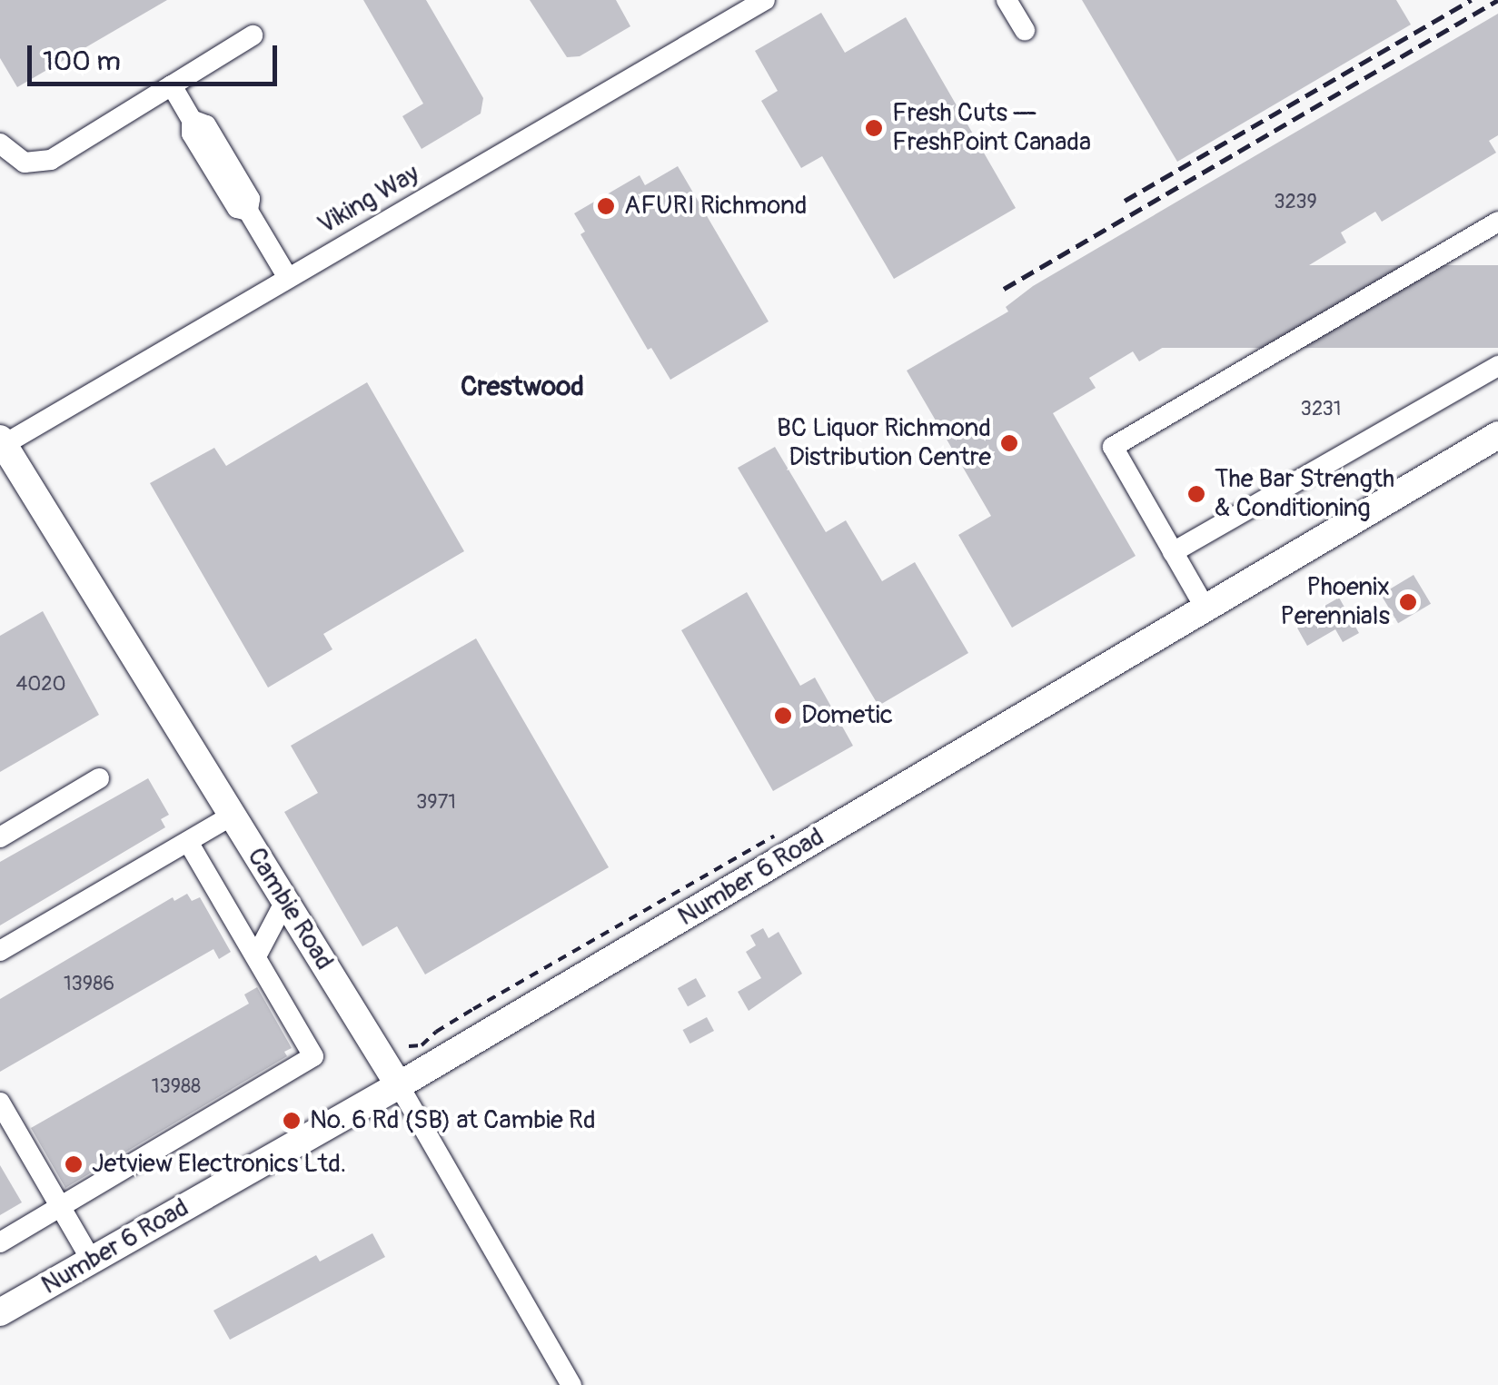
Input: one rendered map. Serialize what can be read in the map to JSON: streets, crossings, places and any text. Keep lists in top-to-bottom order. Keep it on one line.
{"streets":{"main road":["Number 6 Road","Cambie Road"],"street":["Viking Way"]},"crossings":[["Viking Way","Cambie Road"],["Number 6 Road","Cambie Road"]],"districts":["Crestwood"],"places":["Fresh Cuts — FreshPoint Canada","AFURI Richmond","BC Liquor Richmond Distribution Centre","The Bar Strength & Conditioning","Phoenix Perennials","Dometic","No. 6 Rd (SB) at Cambie Rd","Jetview Electronics Ltd."],"house_numbers":["3239","3231","4020","3971","13986","13988"],"scale_bar":"100 m"}
